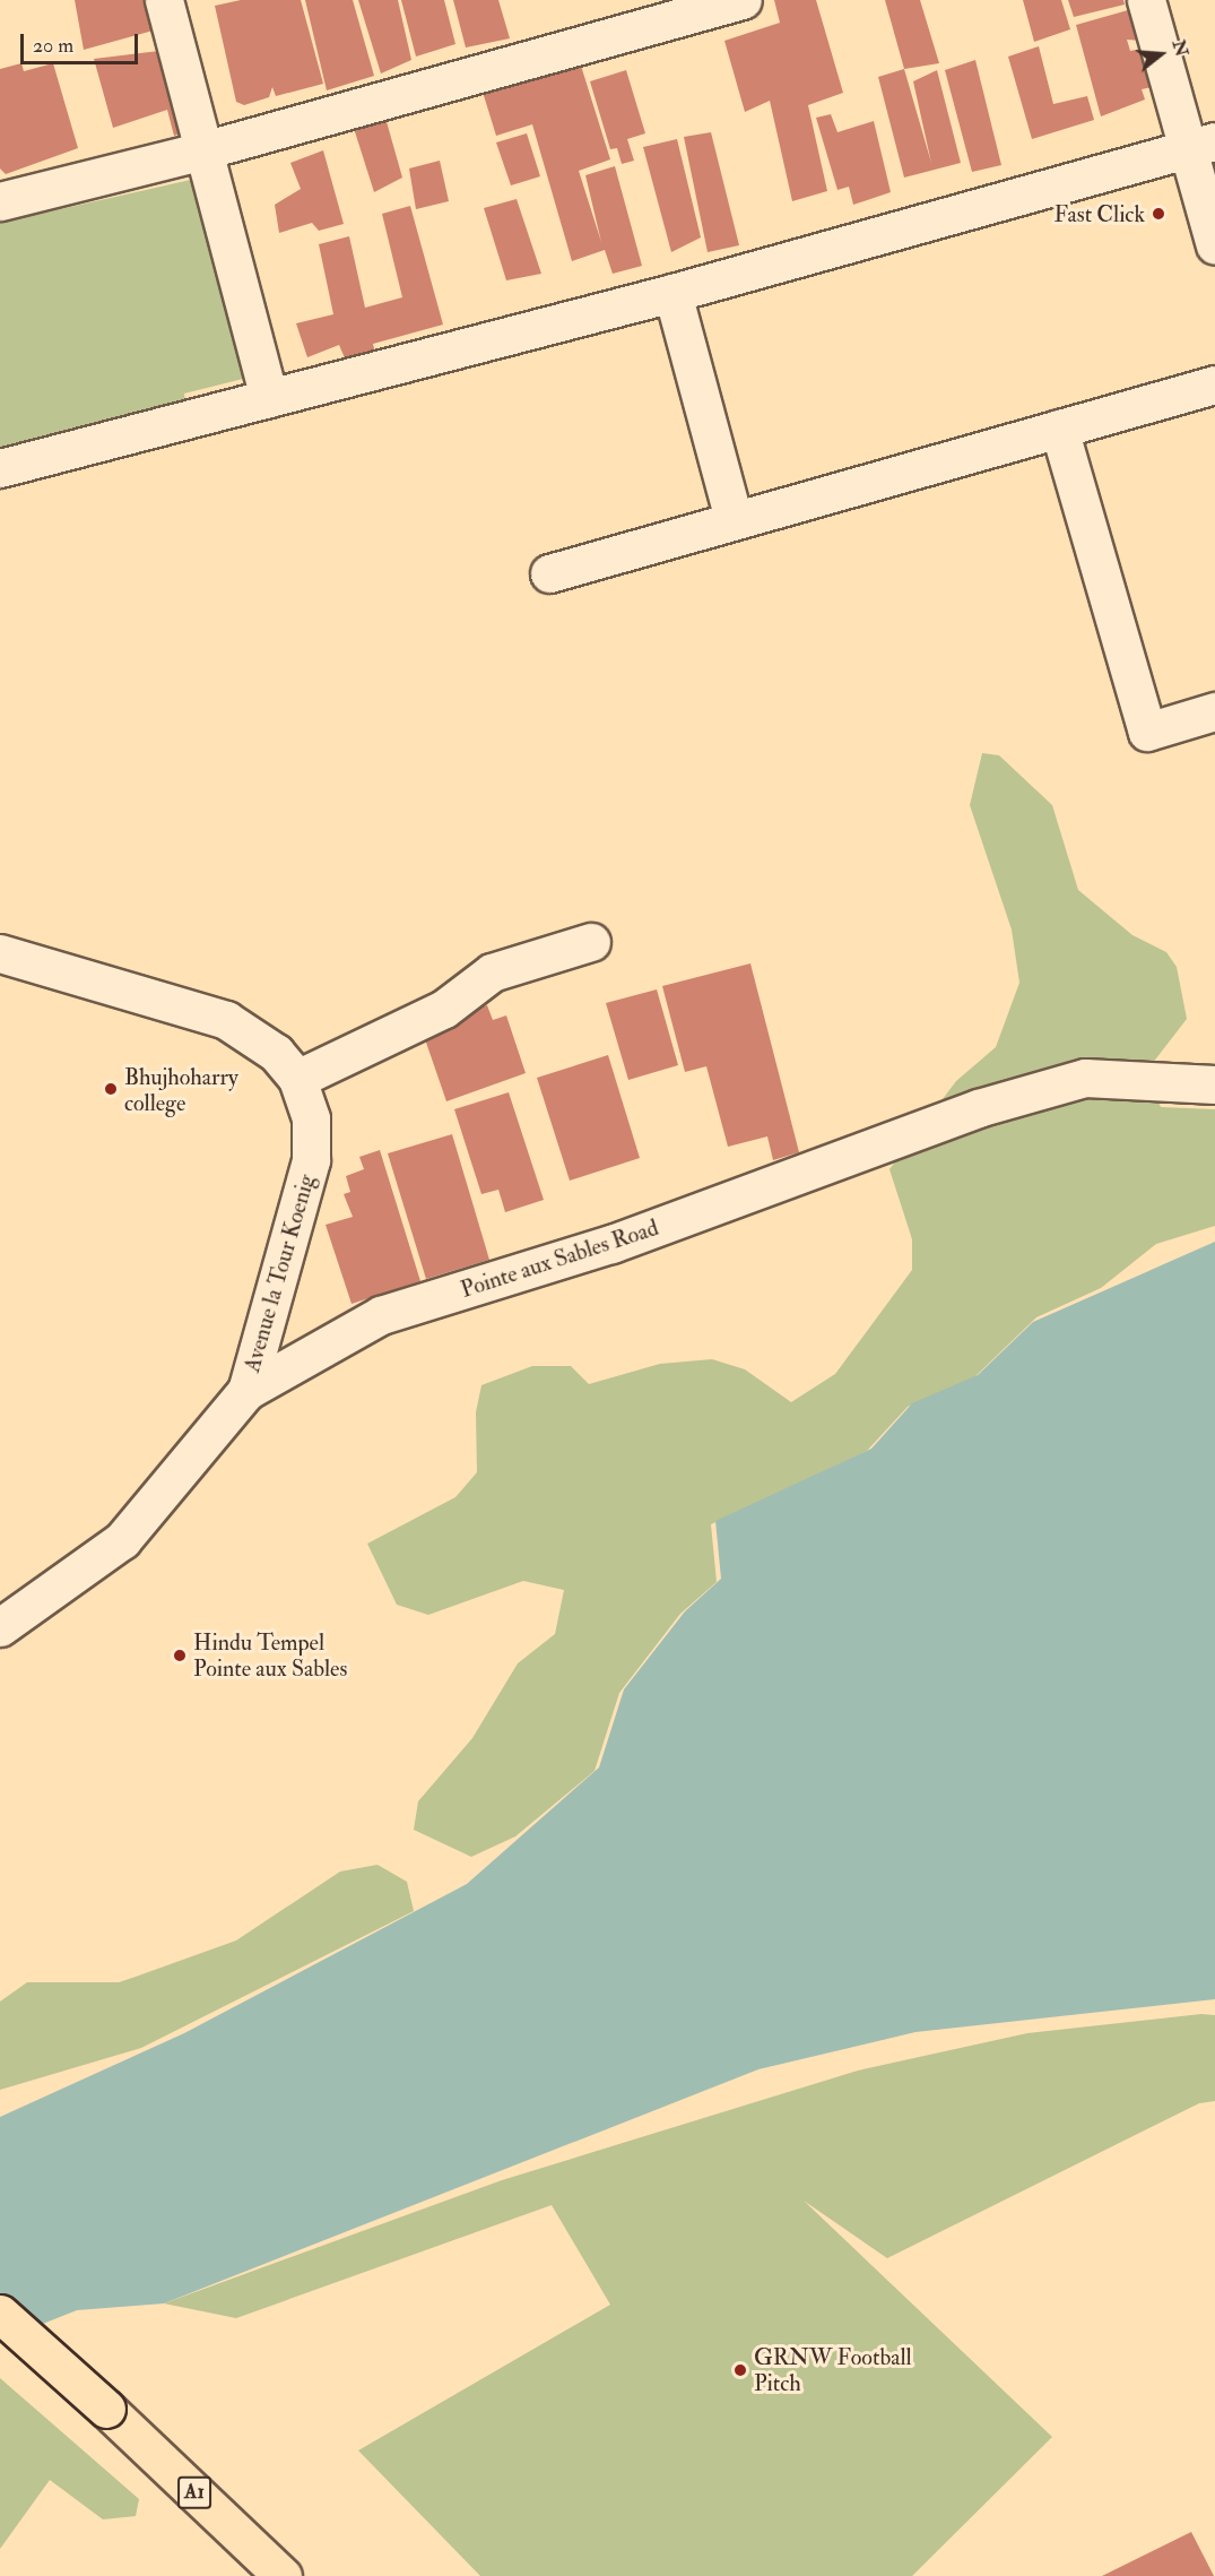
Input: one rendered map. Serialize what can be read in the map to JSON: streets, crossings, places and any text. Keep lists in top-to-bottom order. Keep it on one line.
{"streets":{"main road":["A1"],"street":["Pointe aux Sables Road","Avenue la Tour Koenig"]},"crossings":[["Pointe aux Sables Road","Avenue la Tour Koenig"]],"places":["Fast Click","Bhujhoharry college","Hindu Tempel Pointe aux Sables","GRNW Football Pitch"],"scale_bar":"20 m","north":"right"}
